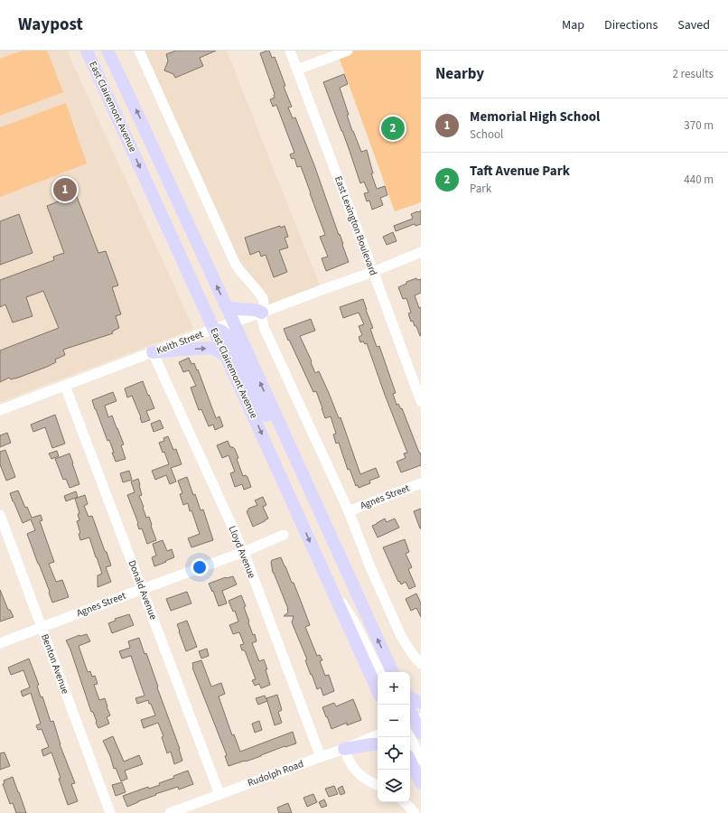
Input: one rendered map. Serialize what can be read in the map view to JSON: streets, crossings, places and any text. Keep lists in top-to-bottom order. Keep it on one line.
{"streets":{"main road":["East Clairemont Avenue"],"street":["East Lexington Boulevard","Keith Street","Agnes Street","Lloyd Avenue","Donald Avenue","Benton Avenue","Rudolph Road"]},"crossings":[["East Clairemont Avenue","Keith Street"],["East Lexington Boulevard","Keith Street"],["Keith Street","Lloyd Avenue"],["Keith Street","Donald Avenue"],["Agnes Street","Lloyd Avenue"],["Agnes Street","Donald Avenue"],["Agnes Street","Benton Avenue"],["Lloyd Avenue","Rudolph Road"],["Donald Avenue","Rudolph Road"]],"page":{"header":"Waypost","nav":["Map","Directions","Saved"],"heading":["Nearby","2 results"],"list":[{"mark":"1","name":"Memorial High School","note":"School","value":"370 m"},{"mark":"2","name":"Taft Avenue Park","note":"Park","value":"440 m"}],"pins":["2","1"],"map_buttons":["+","−"]}}
